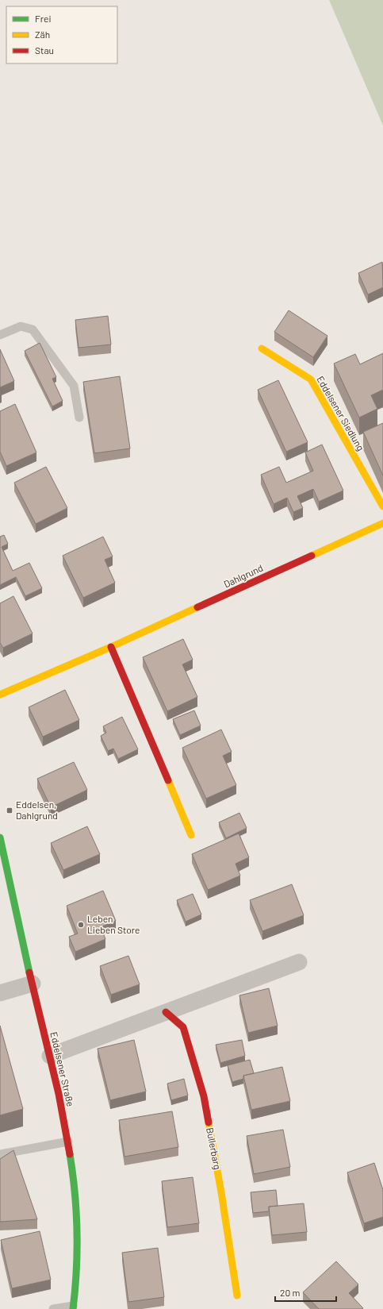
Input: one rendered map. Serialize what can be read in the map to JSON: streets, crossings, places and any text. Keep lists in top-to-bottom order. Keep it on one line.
{"streets":{"street":["Eddelsener Siedlung","Dahlgrund","Eddelsener Straße","Bullerbarg"]},"places":{"transit":["Eddelsen, Dahlgrund"],"other":["Leben Lieben Store"]},"legend":["Frei","Zäh","Stau"],"scale_bar":"20 m"}
